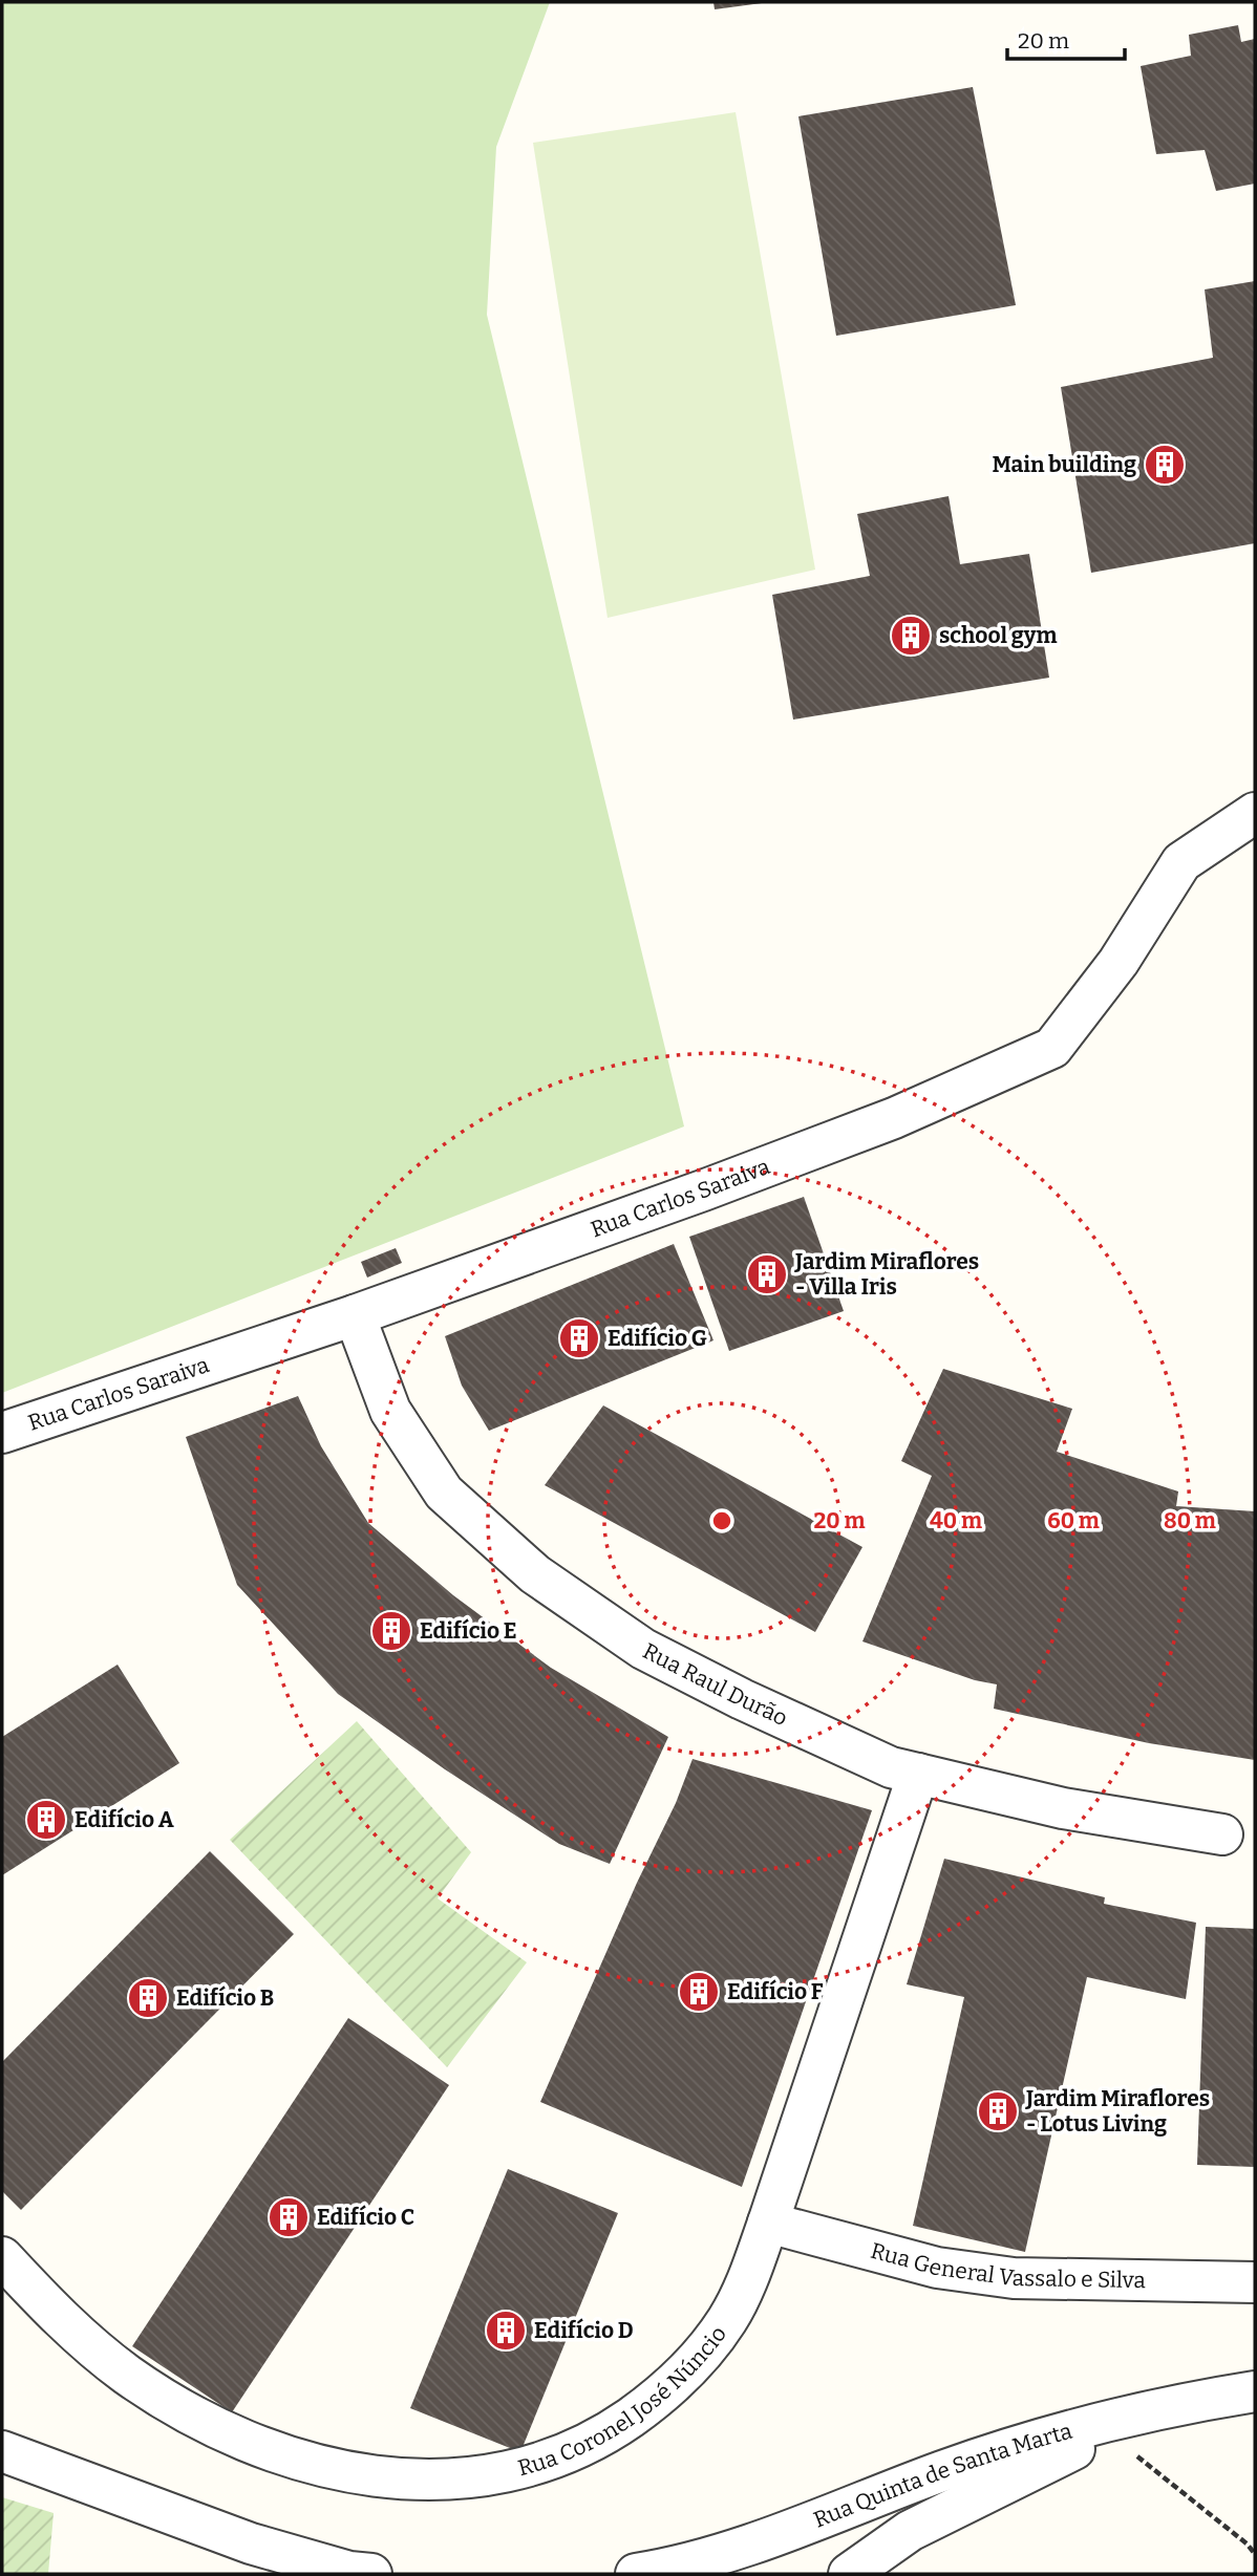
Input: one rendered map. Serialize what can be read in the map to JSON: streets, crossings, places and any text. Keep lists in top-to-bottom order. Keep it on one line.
{"streets":{"street":["Rua Carlos Saraiva","Rua Raul Durão","Rua General Vassalo e Silva","Rua Coronel José Núncio","Rua Quinta de Santa Marta"]},"crossings":[["Rua Carlos Saraiva","Rua Raul Durão"],["Rua Raul Durão","Rua Coronel José Núncio"],["Rua General Vassalo e Silva","Rua Coronel José Núncio"]],"places":{"building":["Main building","school gym","Jardim Miraflores - Villa Iris","Edifício G","Edifício E","Edifício A","Edifício F","Edifício B","Jardim Miraflores - Lotus Living","Edifício C","Edifício D"]},"scale_bar":"20 m","rings":["20 m","40 m","60 m","80 m"]}
